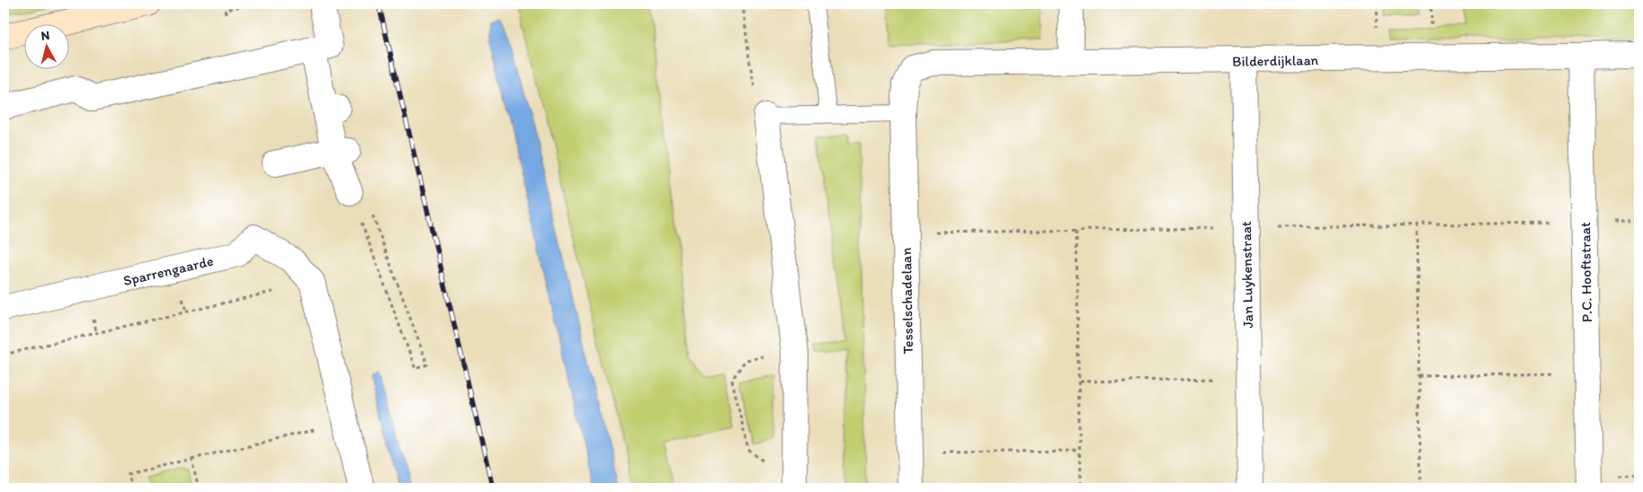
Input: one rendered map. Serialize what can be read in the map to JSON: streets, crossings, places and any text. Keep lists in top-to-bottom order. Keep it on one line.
{"streets":{"street":["Bilderdijklaan","Sparrengaarde","P.C. Hooftstraat","Jan Luykenstraat","Tesselschadelaan"]},"crossings":[["Bilderdijklaan","P.C. Hooftstraat"],["Bilderdijklaan","Jan Luykenstraat"],["Bilderdijklaan","Tesselschadelaan"]],"north":"top"}
